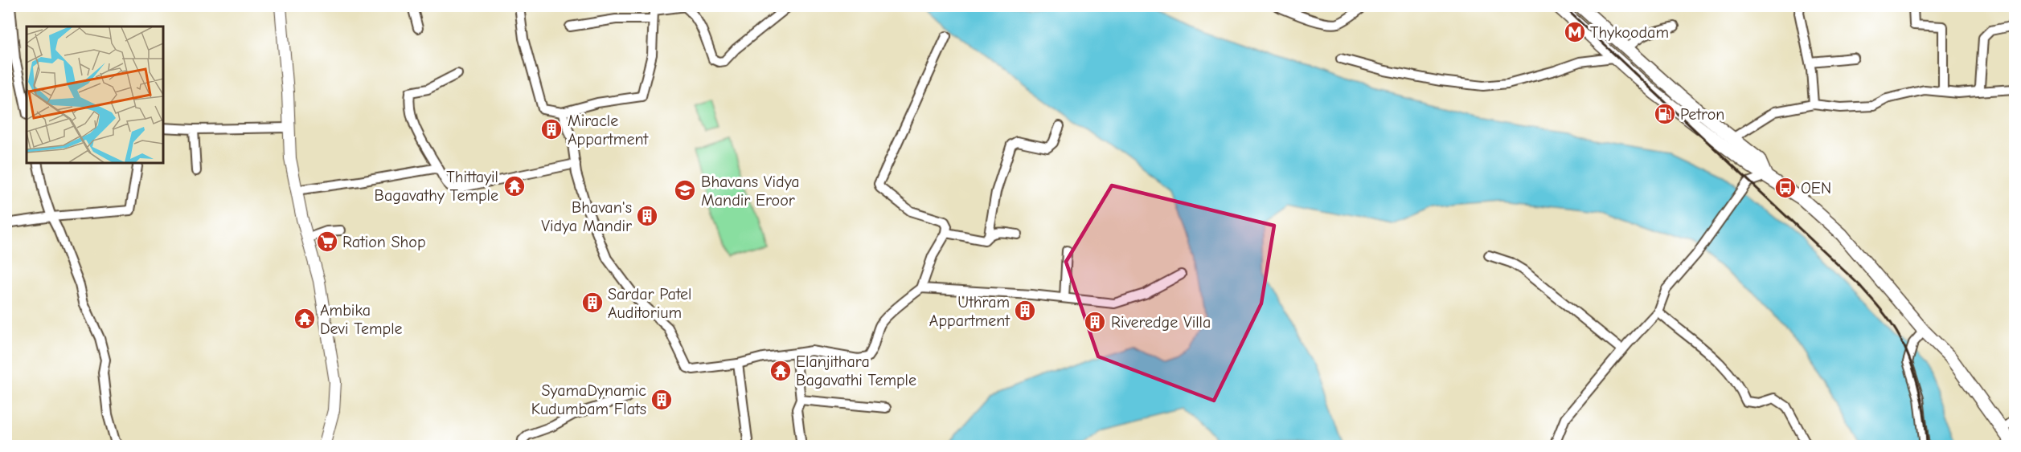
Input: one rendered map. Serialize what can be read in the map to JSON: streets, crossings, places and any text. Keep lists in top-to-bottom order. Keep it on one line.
{"places":{"metro station":["Thykoodam"],"fuel station":["Petron"],"building":["Miracle Appartment","Bhavan's Vidya Mandir","Sardar Patel Auditorium","Uthram Appartment","Riveredge Villa","SyamaDynamic Kudumbam Flats"],"temple":["Thittayil Bagavathy Temple","Ambika Devi Temple","Elanjithara Bagavathi Temple"],"bus stop":["OEN"],"school or university":["Bhavans Vidya Mandir Eroor"],"supermarket":["Ration Shop"]}}
